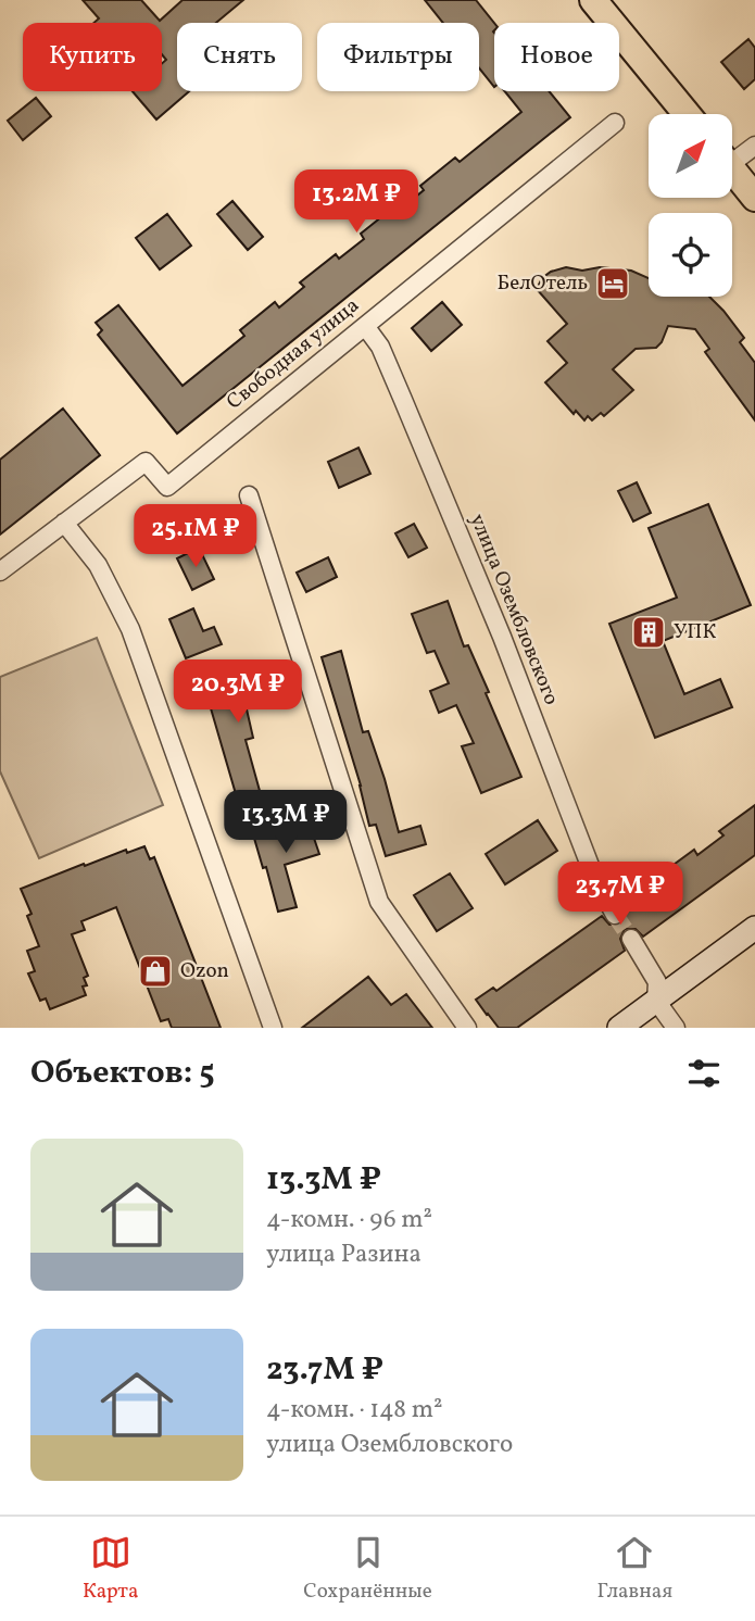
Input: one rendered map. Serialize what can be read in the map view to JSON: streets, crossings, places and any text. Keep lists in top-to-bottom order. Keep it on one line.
{"streets":{"street":["Свободная улица","улица Озембловского"]},"crossings":[["Свободная улица","улица Озембловского"]],"places":{"hotel":["БелОтель"],"building":["УПК"],"shop":["Ozon"]},"north":"top right","page":{"chip":["Купить","Снять","Фильтры","Новое"],"price":["13.2M ₽","25.1M ₽","20.3M ₽","13.3M ₽","23.7M ₽"],"heading":"Объектов: 5","list":[{"name":"13.3M ₽","note":"4-комн. · 96 m² · улица Разина"},{"name":"23.7M ₽","note":"4-комн. · 148 m² · улица Озембловского"}],"tabs":["Карта","Сохранённые","Главная"]}}
